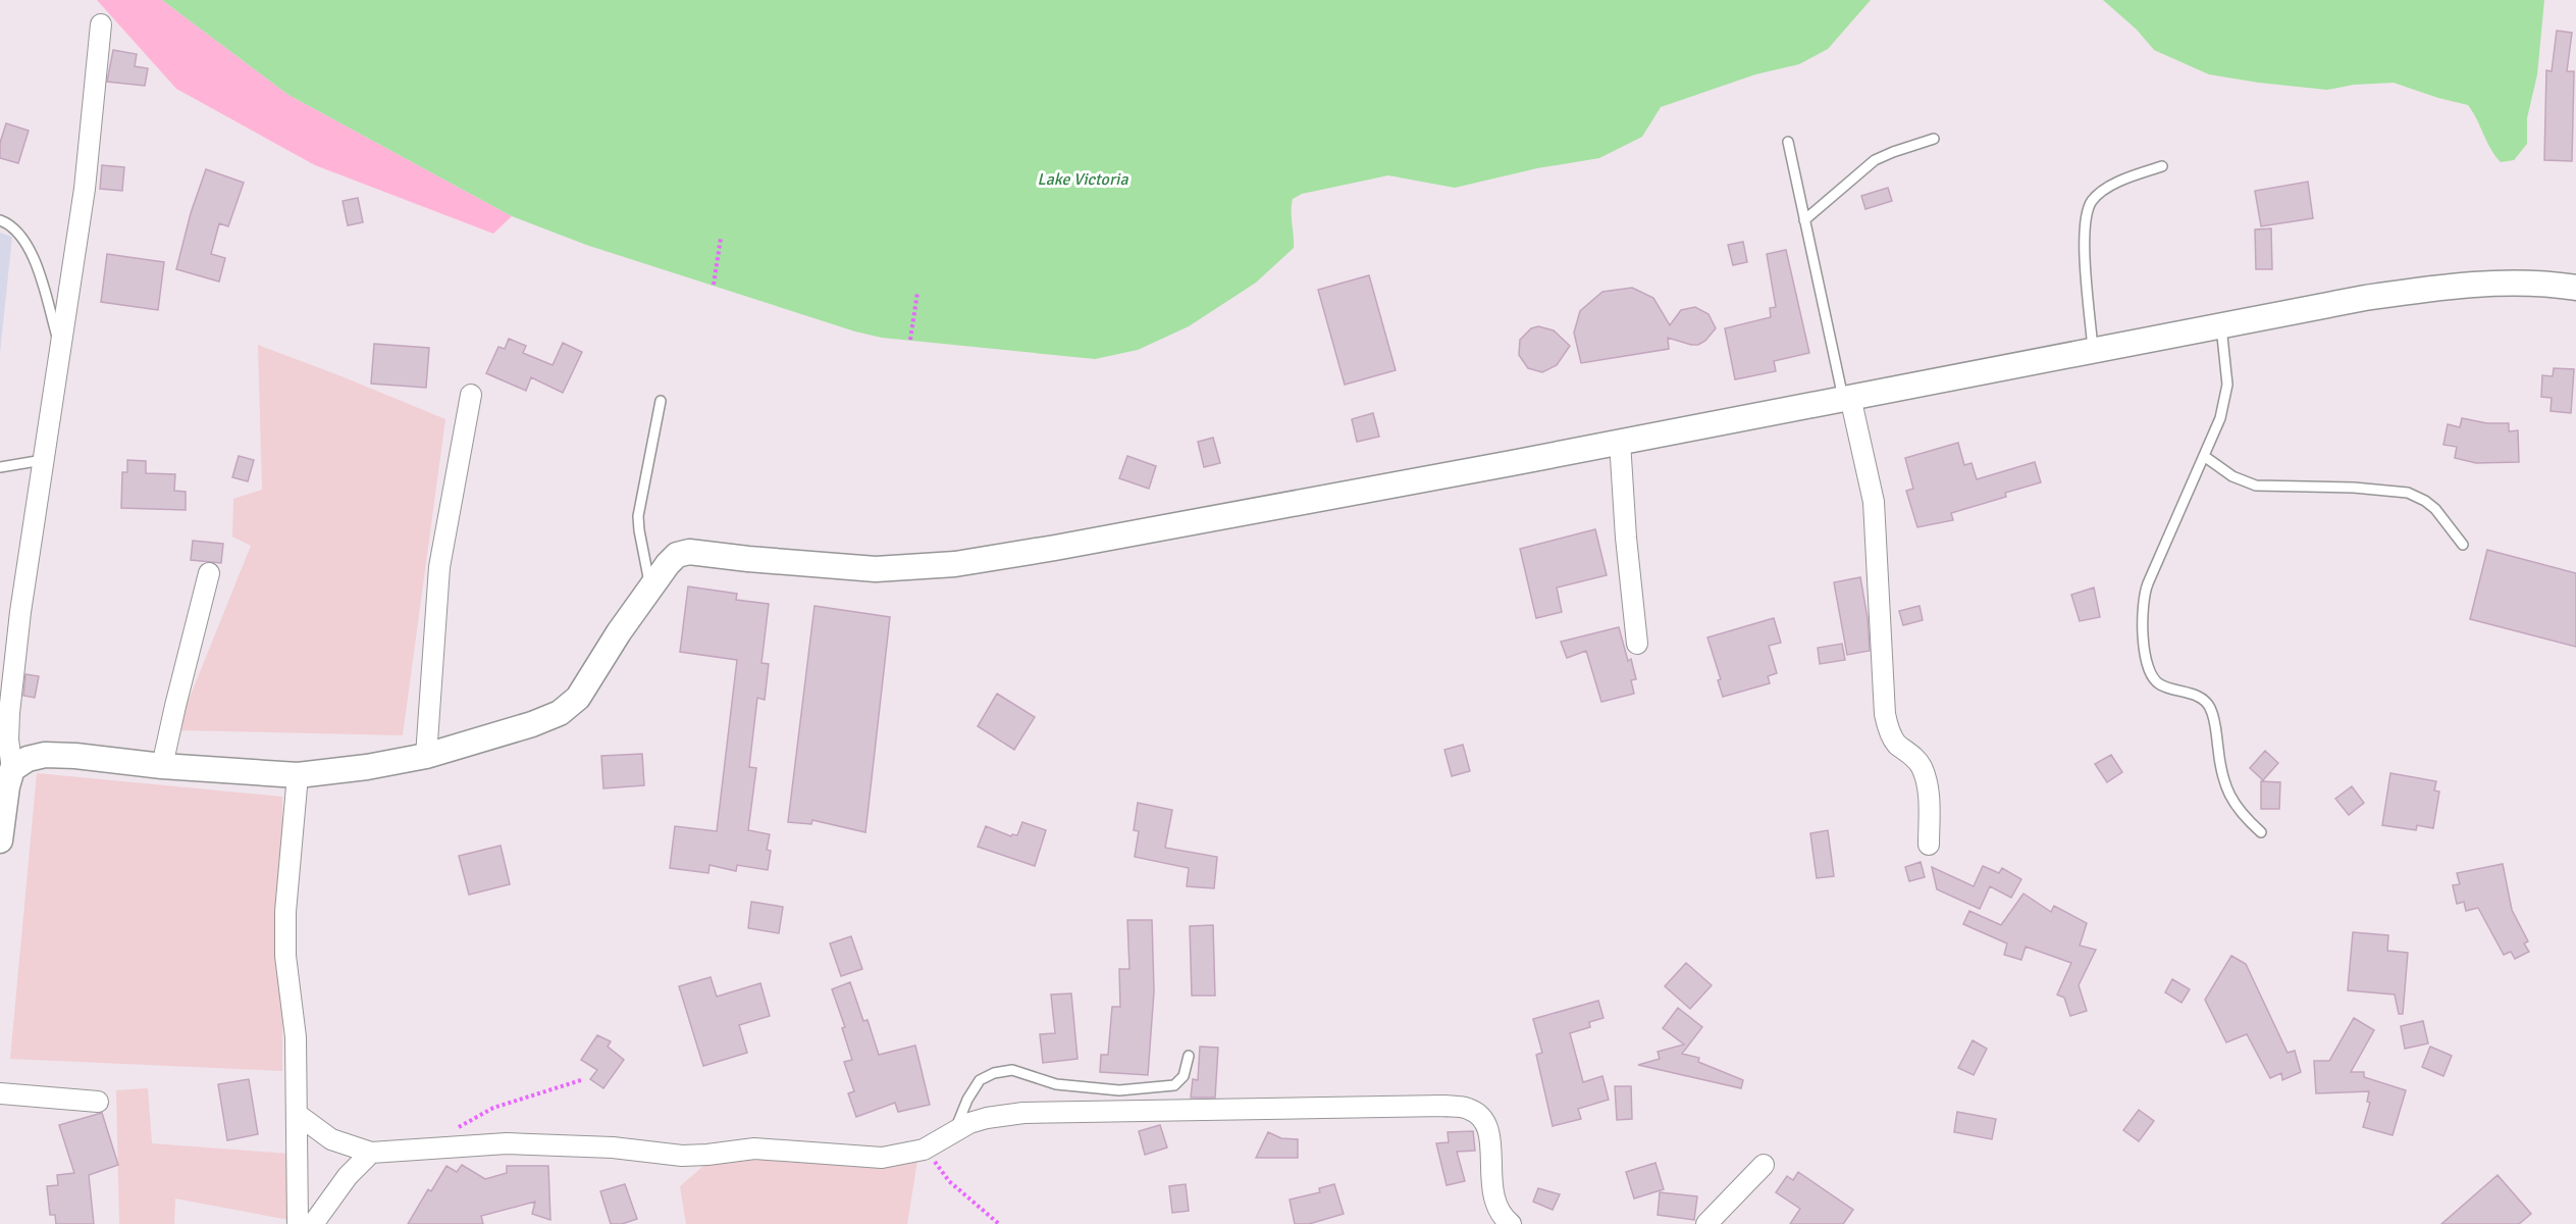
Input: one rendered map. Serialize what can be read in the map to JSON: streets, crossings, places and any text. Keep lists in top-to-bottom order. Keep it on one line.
{"water":["Lake Victoria"]}
